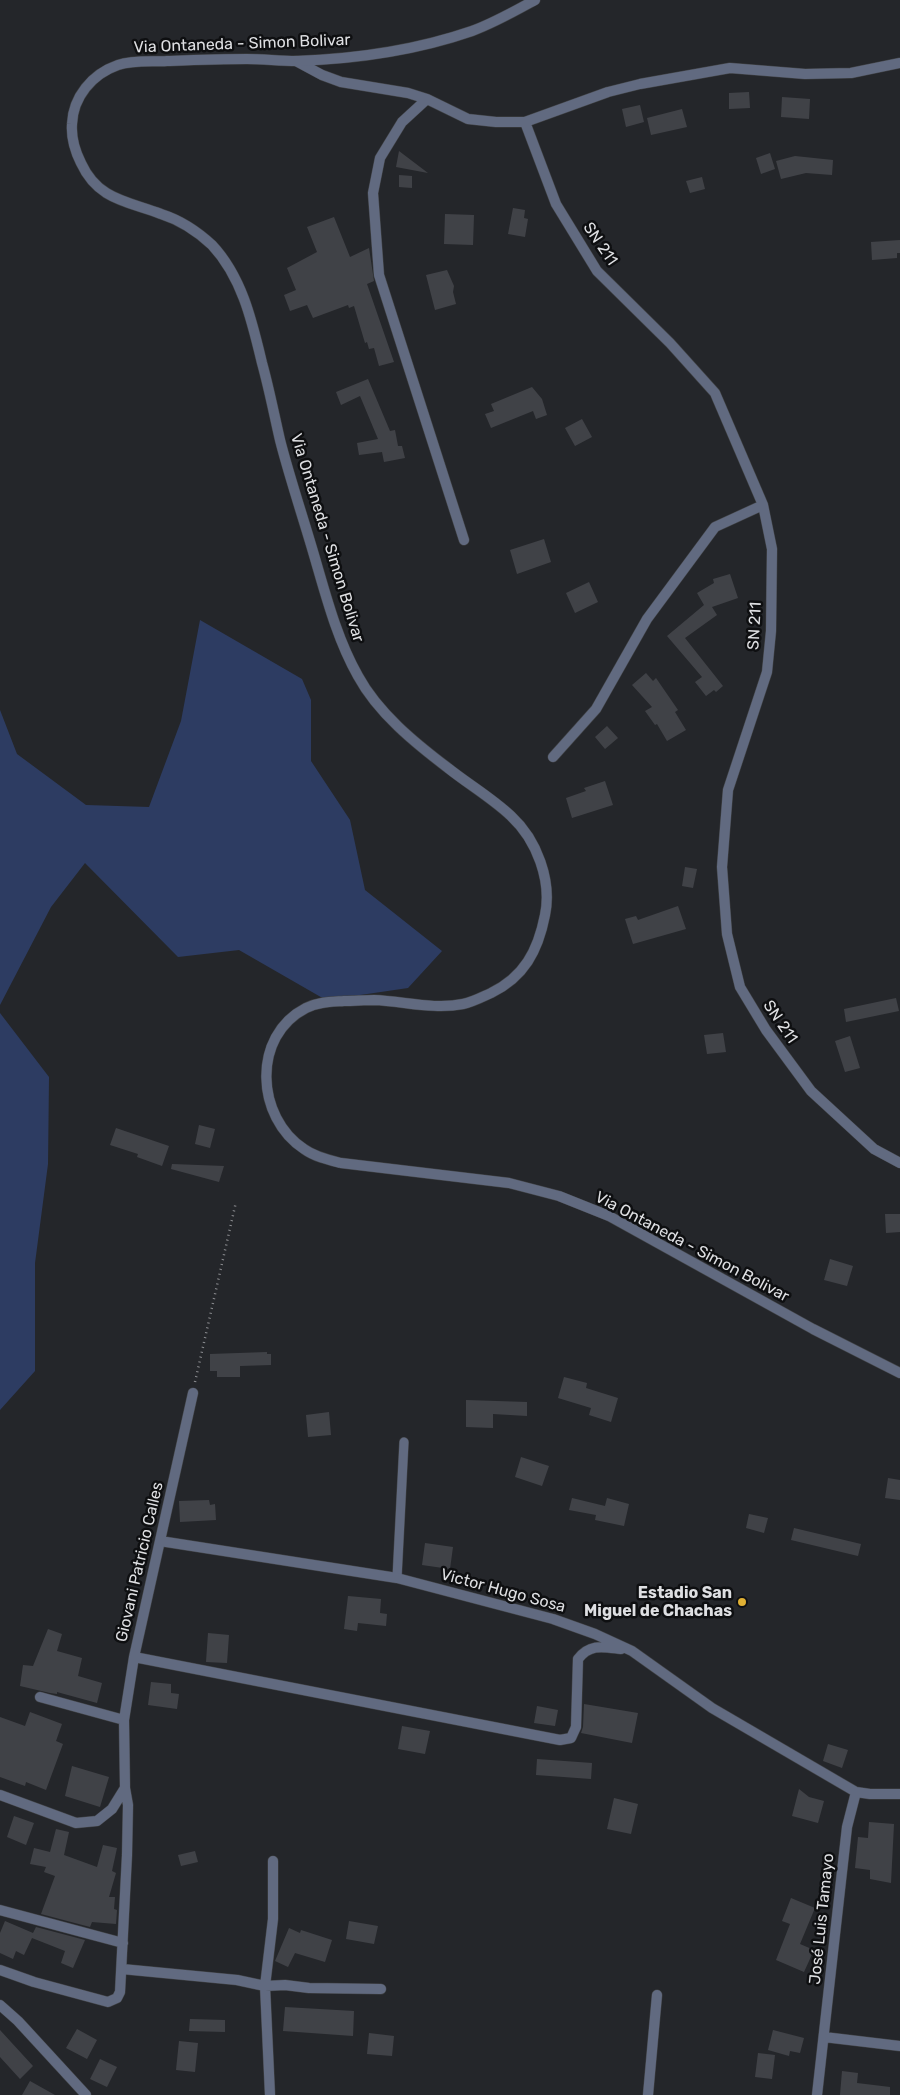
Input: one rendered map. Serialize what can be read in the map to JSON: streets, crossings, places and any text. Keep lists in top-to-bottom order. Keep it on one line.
{"streets":{"street":["Via Ontaneda - Simon Bolivar","SN 211","Giovani Patricio Calles","Victor Hugo Sosa","José Luis Tamayo"]},"crossings":[["Giovani Patricio Calles","Victor Hugo Sosa"],["Victor Hugo Sosa","José Luis Tamayo"]],"places":["Estadio San Miguel de Chachas"]}
